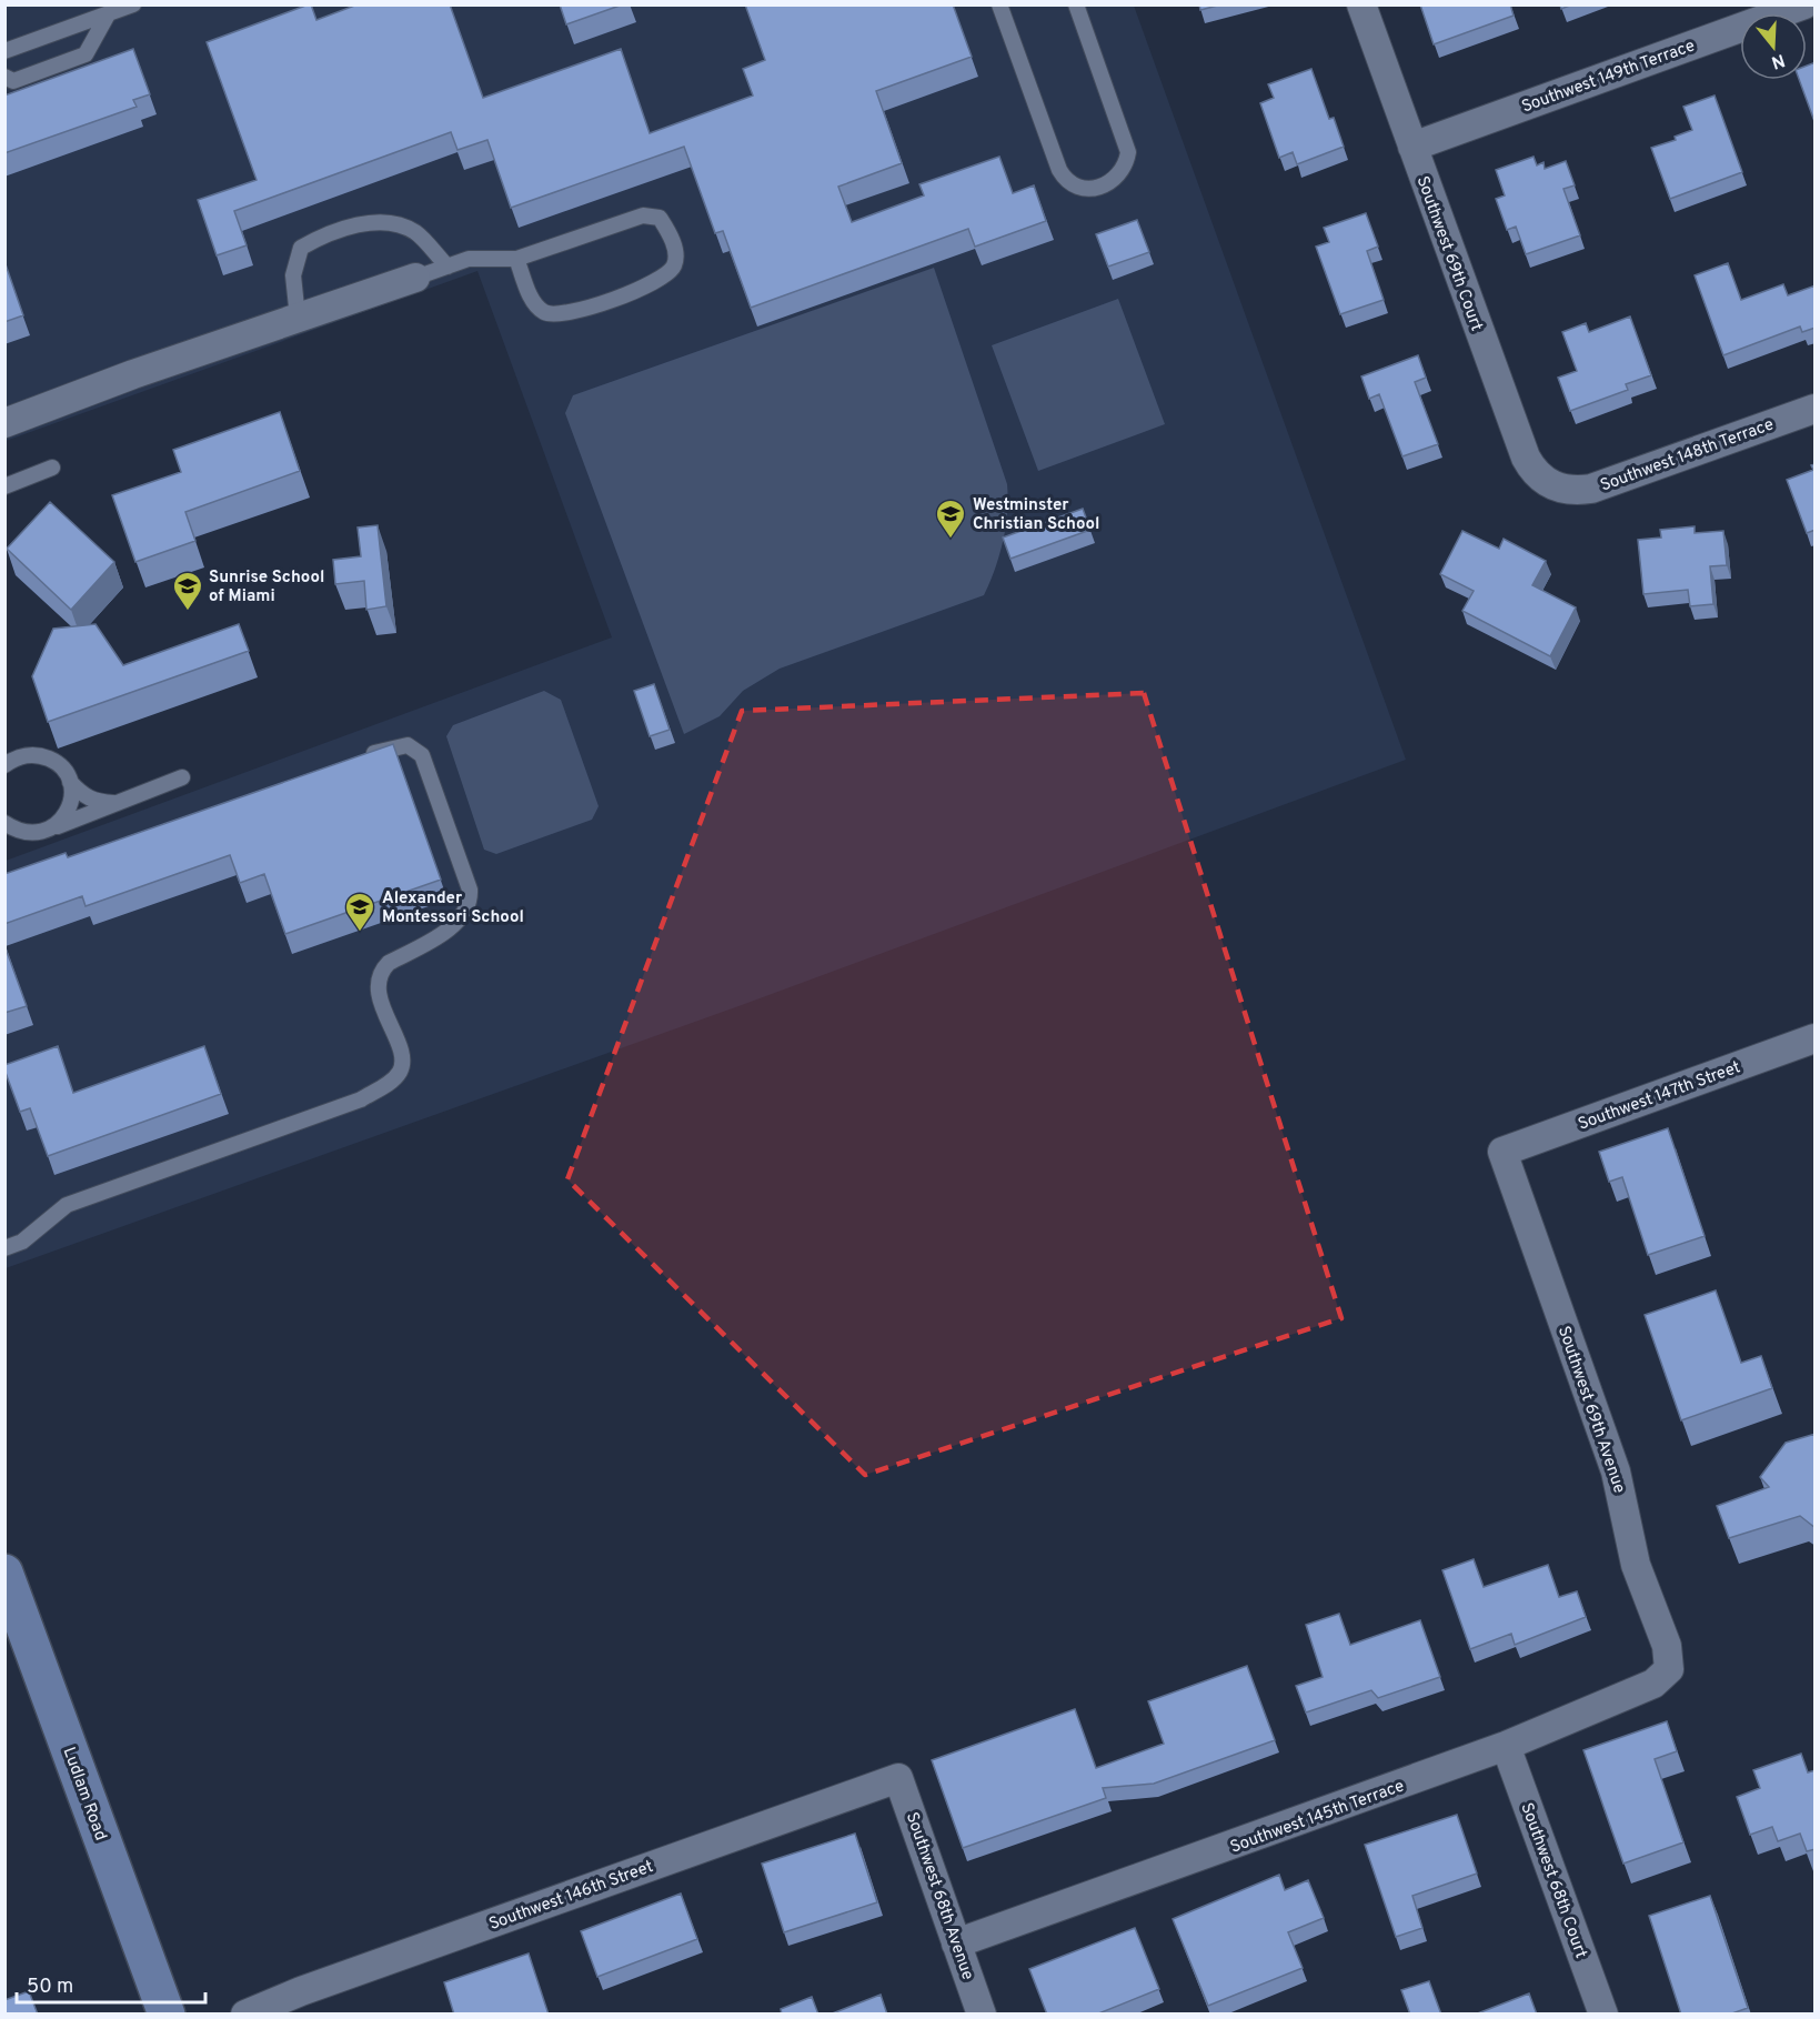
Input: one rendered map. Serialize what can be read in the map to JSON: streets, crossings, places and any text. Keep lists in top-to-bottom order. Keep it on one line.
{"streets":{"street":["Southwest 149th Terrace","Southwest 69th Court","Southwest 148th Terrace","Southwest 147th Street","Southwest 69th Avenue","Ludlam Road","Southwest 145th Terrace","Southwest 68th Court","Southwest 146th Street","Southwest 68th Avenue"]},"crossings":[["Southwest 149th Terrace","Southwest 69th Court"],["Southwest 69th Court","Southwest 148th Terrace"],["Southwest 147th Street","Southwest 69th Avenue"],["Southwest 69th Avenue","Southwest 145th Terrace"],["Southwest 145th Terrace","Southwest 68th Court"],["Southwest 145th Terrace","Southwest 68th Avenue"],["Southwest 146th Street","Southwest 68th Avenue"]],"places":{"school or university":["Westminster Christian School","Sunrise School of Miami","Alexander Montessori School"]},"scale_bar":"50 m","north":"bottom"}
